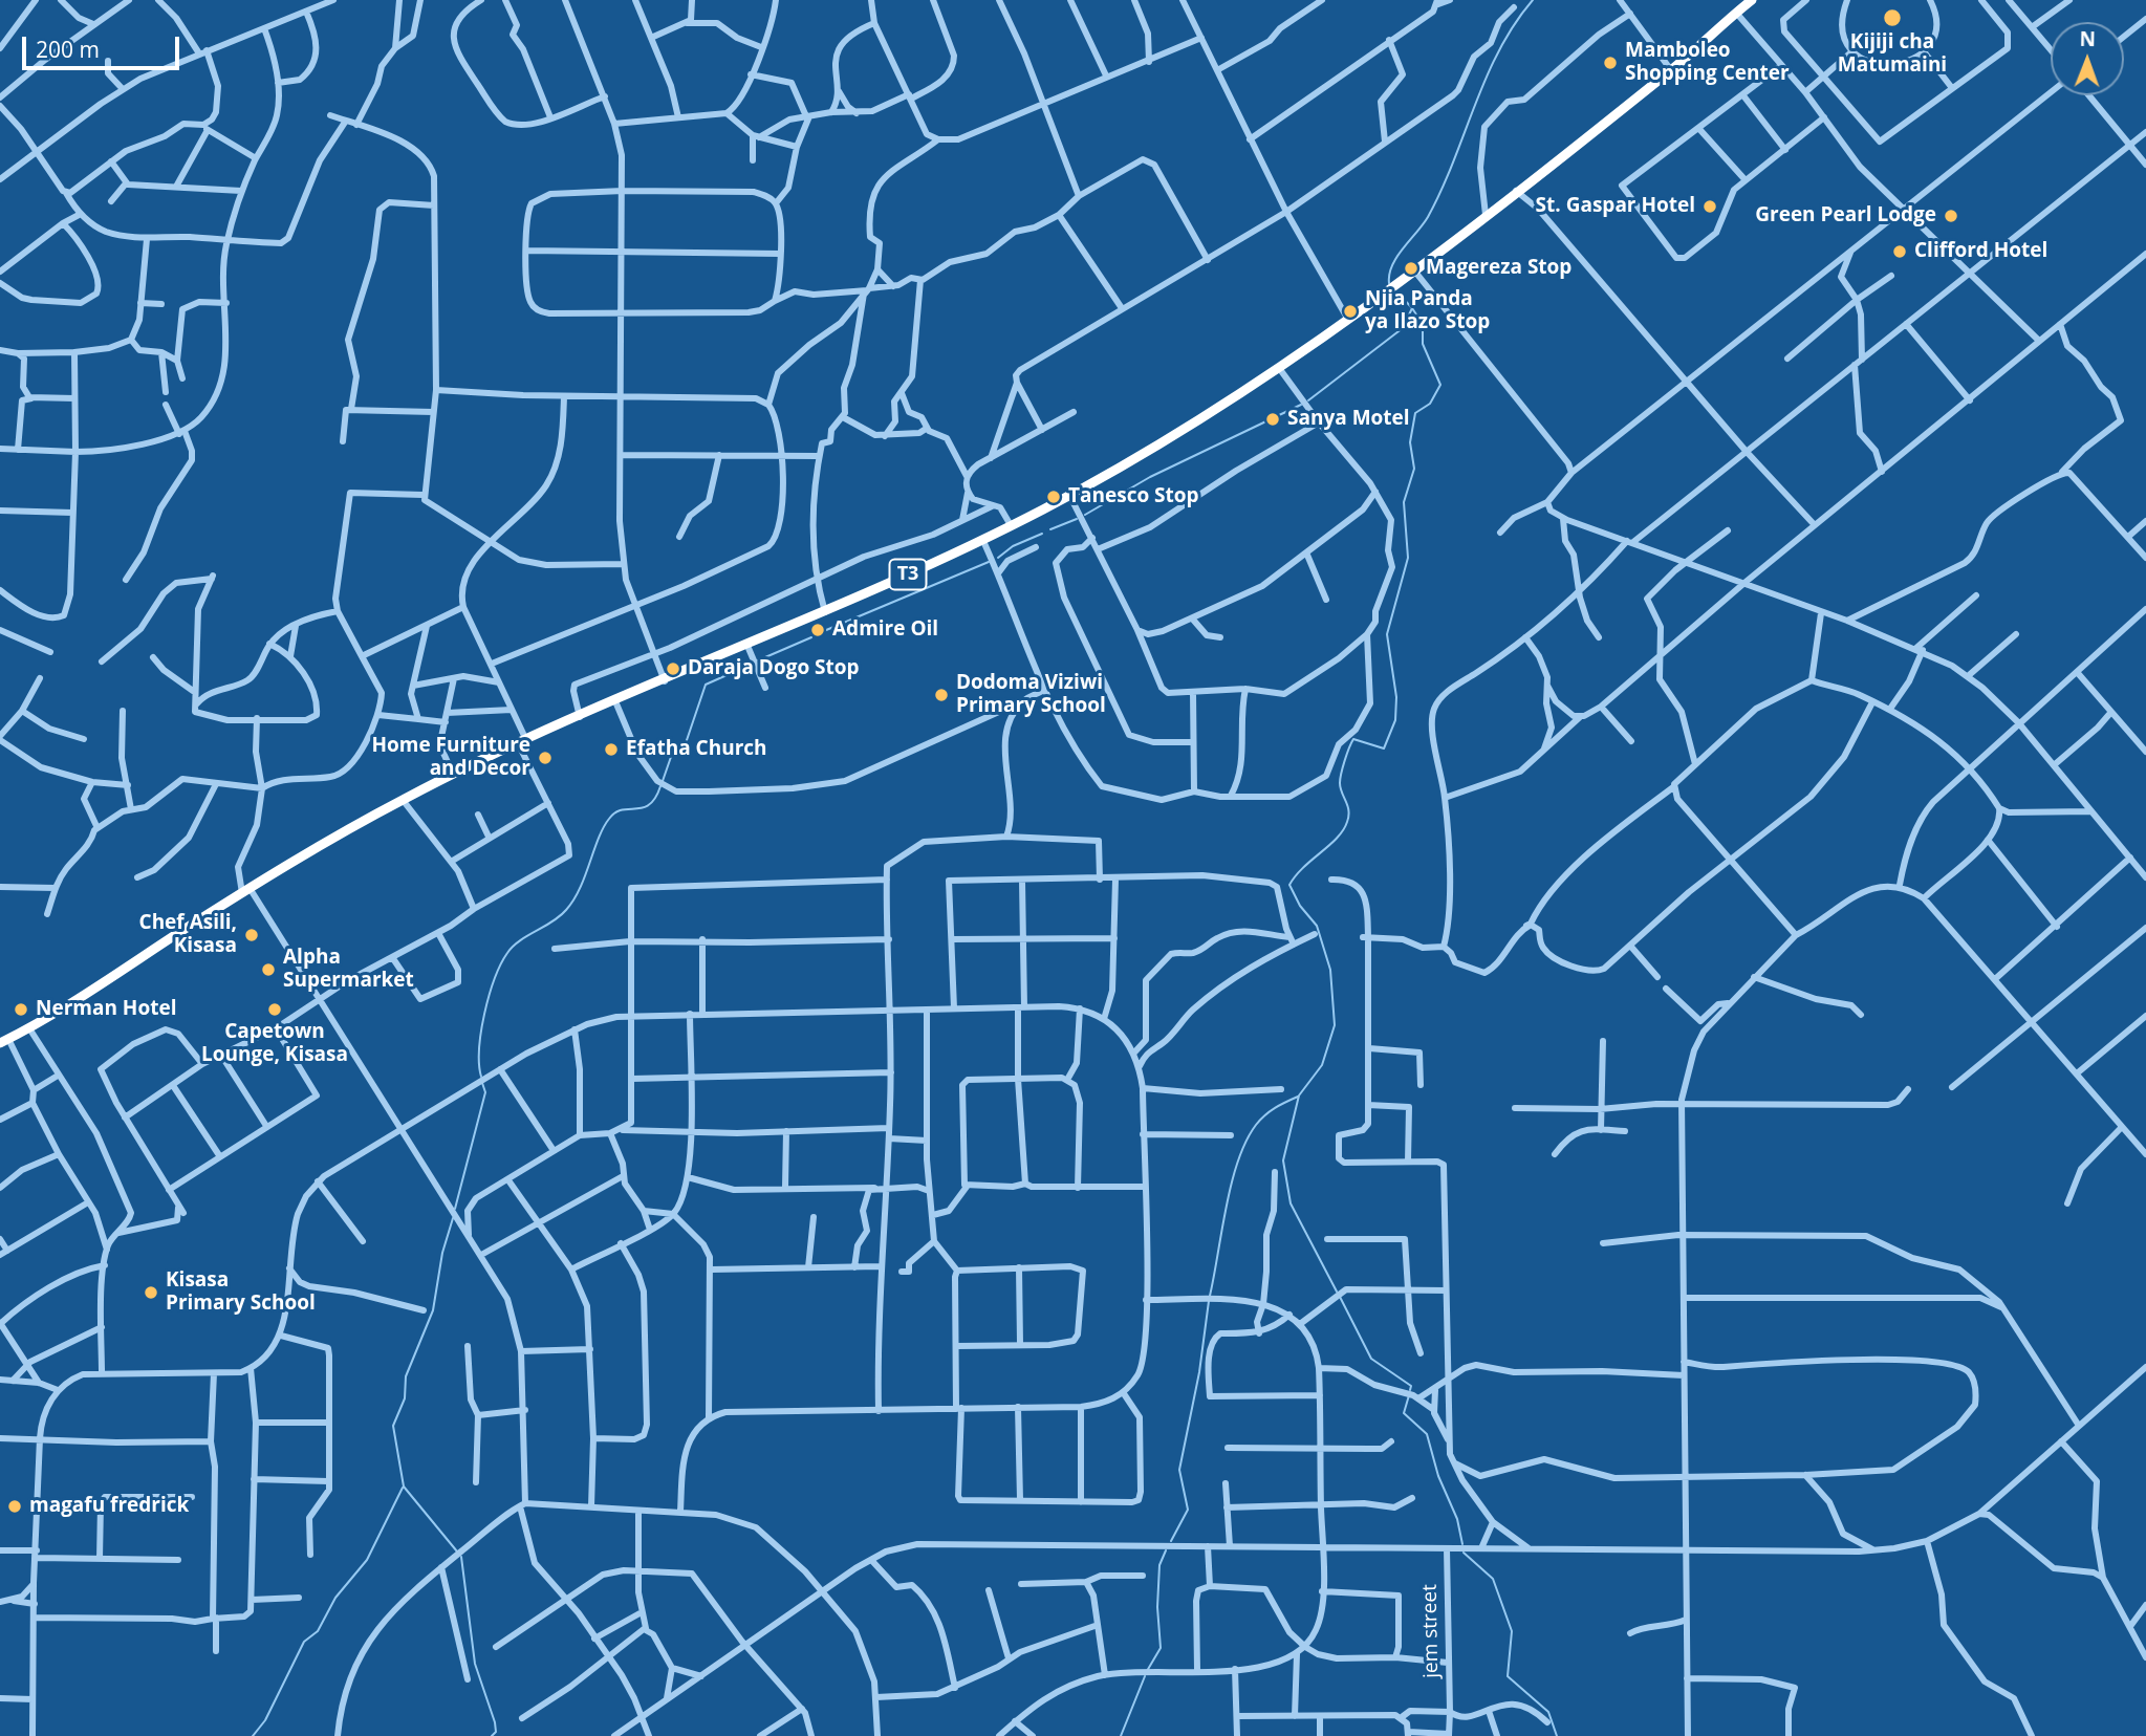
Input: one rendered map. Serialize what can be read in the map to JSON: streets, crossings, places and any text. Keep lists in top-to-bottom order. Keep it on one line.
{"streets":{"highway":["T3"],"street":["jem street"]},"places":["Kijiji cha Matumaini","Mamboleo Shopping Center","St. Gaspar Hotel","Green Pearl Lodge","Clifford Hotel","Magereza Stop","Njia Panda ya Ilazo Stop","Sanya Motel","Tanesco Stop","Admire Oil","Daraja Dogo Stop","Dodoma Viziwi Primary School","Efatha Church","Home Furniture and Decor","Chef Asili, Kisasa","Alpha Supermarket","Nerman Hotel","Capetown Lounge, Kisasa","Kisasa Primary School","magafu fredrick"],"scale_bar":"200 m","north":"top"}
